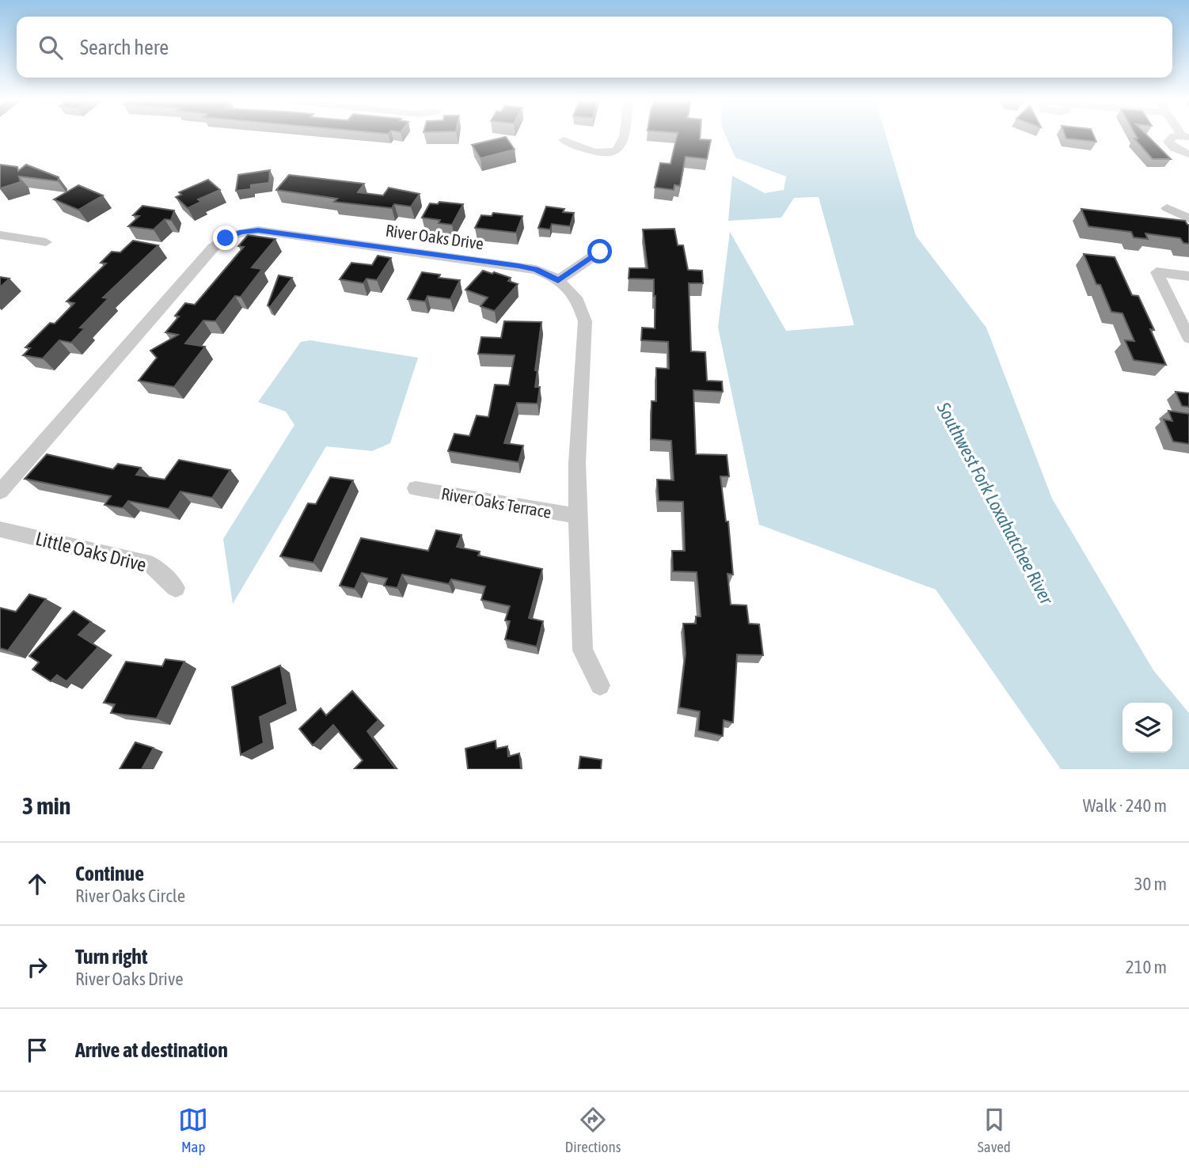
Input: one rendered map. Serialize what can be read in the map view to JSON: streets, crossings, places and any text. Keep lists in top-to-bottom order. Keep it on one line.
{"streets":{"street":["River Oaks Drive","River Oaks Terrace","Little Oaks Drive"]},"crossings":[["River Oaks Drive","River Oaks Terrace"]],"water":["Southwest Fork Loxahatchee River"],"page":{"search":"Search here","heading":["3 min","Walk · 240 m"],"list":[["Continue","River Oaks Circle","30 m"],["Turn right","River Oaks Drive","210 m"],"Arrive at destination"],"nav":["Map","Directions","Saved"]}}
